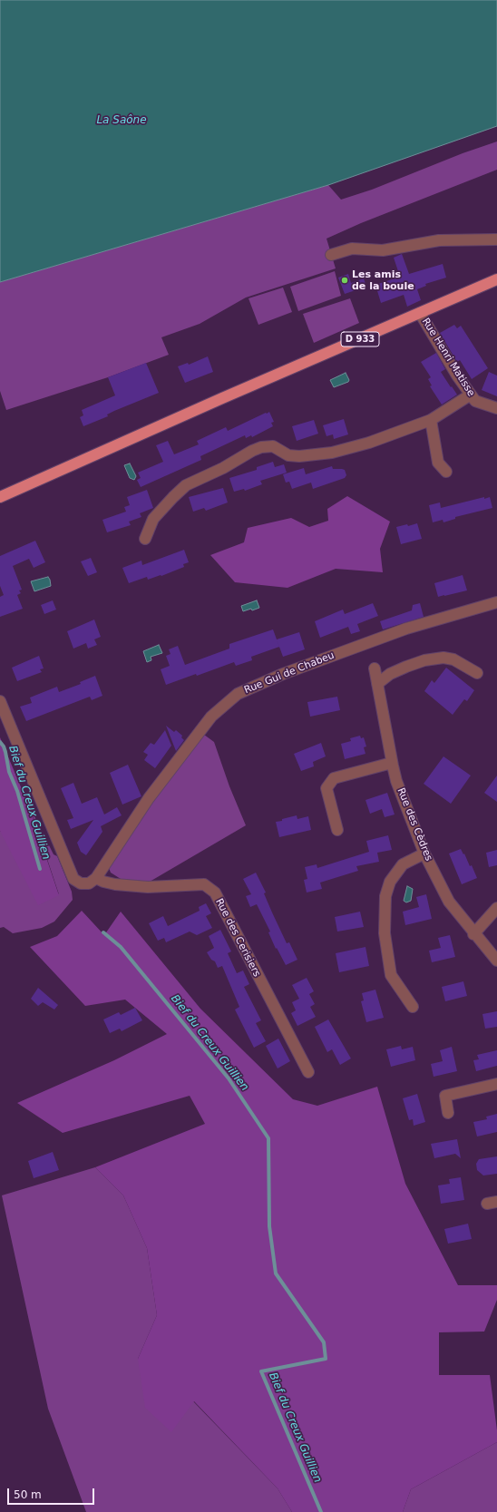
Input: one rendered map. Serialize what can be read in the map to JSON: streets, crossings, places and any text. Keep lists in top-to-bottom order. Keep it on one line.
{"streets":{"main road":["D 933"],"street":["Rue Henri Matisse","Rue Gui de Chabeu","Rue des Cèdres","Rue des Cerisiers"]},"crossings":[["D 933","Rue Henri Matisse"],["Rue Gui de Chabeu","Rue des Cerisiers"]],"water":["La Saône","Bief du Creux Guillien"],"places":["Les amis de la boule"],"scale_bar":"50 m"}
